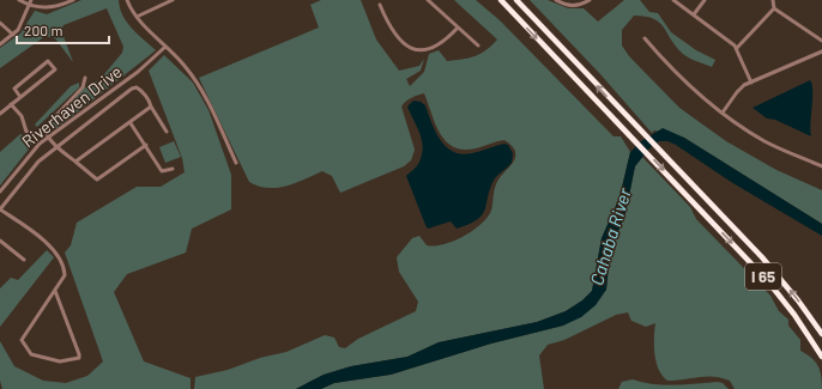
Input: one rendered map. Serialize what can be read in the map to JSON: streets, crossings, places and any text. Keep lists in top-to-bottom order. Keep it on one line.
{"streets":{"highway":["I 65"],"street":["Riverhaven Drive"]},"water":["Cahaba River"],"scale_bar":"200 m"}
